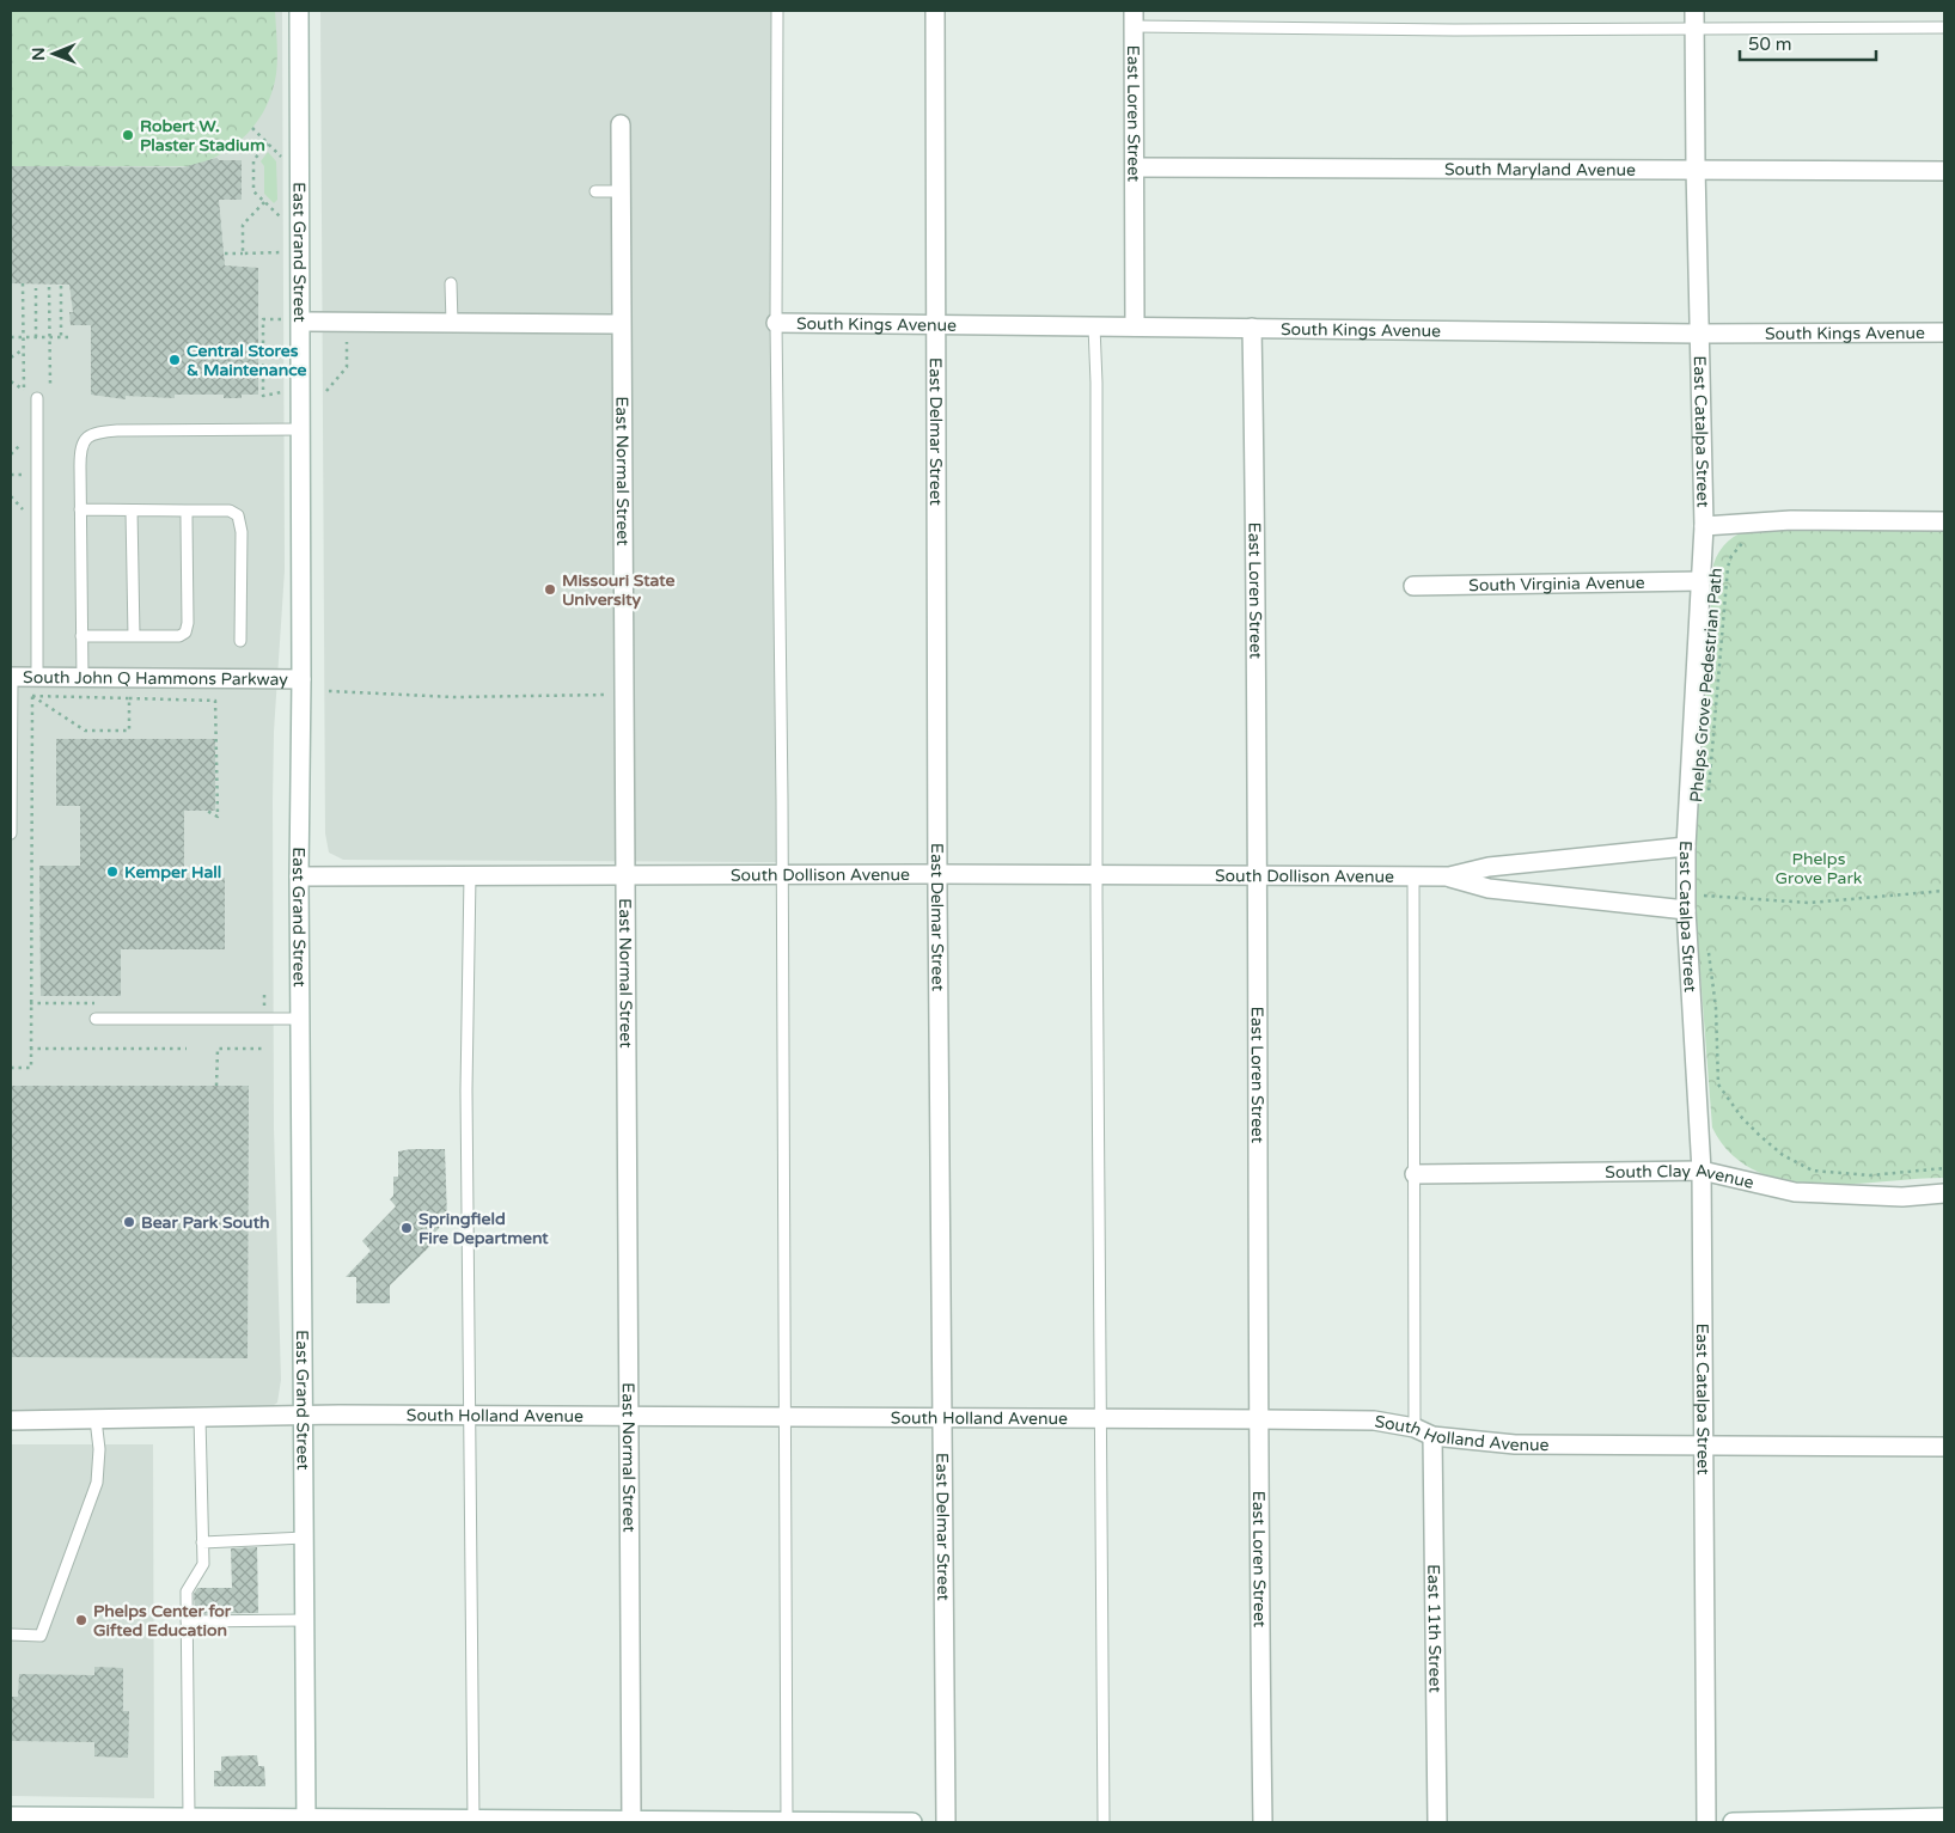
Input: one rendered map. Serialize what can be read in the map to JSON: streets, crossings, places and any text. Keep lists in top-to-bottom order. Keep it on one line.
{"streets":{"street":["East Loren Street","South Maryland Avenue","East Grand Street","South Kings Avenue","East Delmar Street","East Catalpa Street","East Normal Street","South Virginia Avenue","South John Q Hammons Parkway","South Dollison Avenue","South Clay Avenue","South Holland Avenue","East 11th Street"],"path":["Phelps Grove Pedestrian Path"]},"crossings":[["East Loren Street","South Maryland Avenue"],["East Loren Street","South Kings Avenue"],["East Loren Street","South Dollison Avenue"],["East Loren Street","South Holland Avenue"],["South Maryland Avenue","East Catalpa Street"],["East Grand Street","South John Q Hammons Parkway"],["East Grand Street","South Dollison Avenue"],["East Grand Street","South Holland Avenue"],["South Kings Avenue","East Delmar Street"],["South Kings Avenue","East Catalpa Street"],["East Delmar Street","South Dollison Avenue"],["East Delmar Street","South Holland Avenue"],["East Catalpa Street","South Virginia Avenue"],["East Catalpa Street","South Dollison Avenue"],["East Catalpa Street","South Clay Avenue"],["East Catalpa Street","South Holland Avenue"],["East Normal Street","South Dollison Avenue"],["East Normal Street","South Holland Avenue"],["South Holland Avenue","East 11th Street"]],"parks":["Phelps Grove Park"],"places":["Robert W. Plaster Stadium","Central Stores & Maintenance","Missouri State University","Kemper Hall","Bear Park South","Springfield Fire Department","Phelps Center for Gifted Education"],"scale_bar":"50 m","north":"left"}
